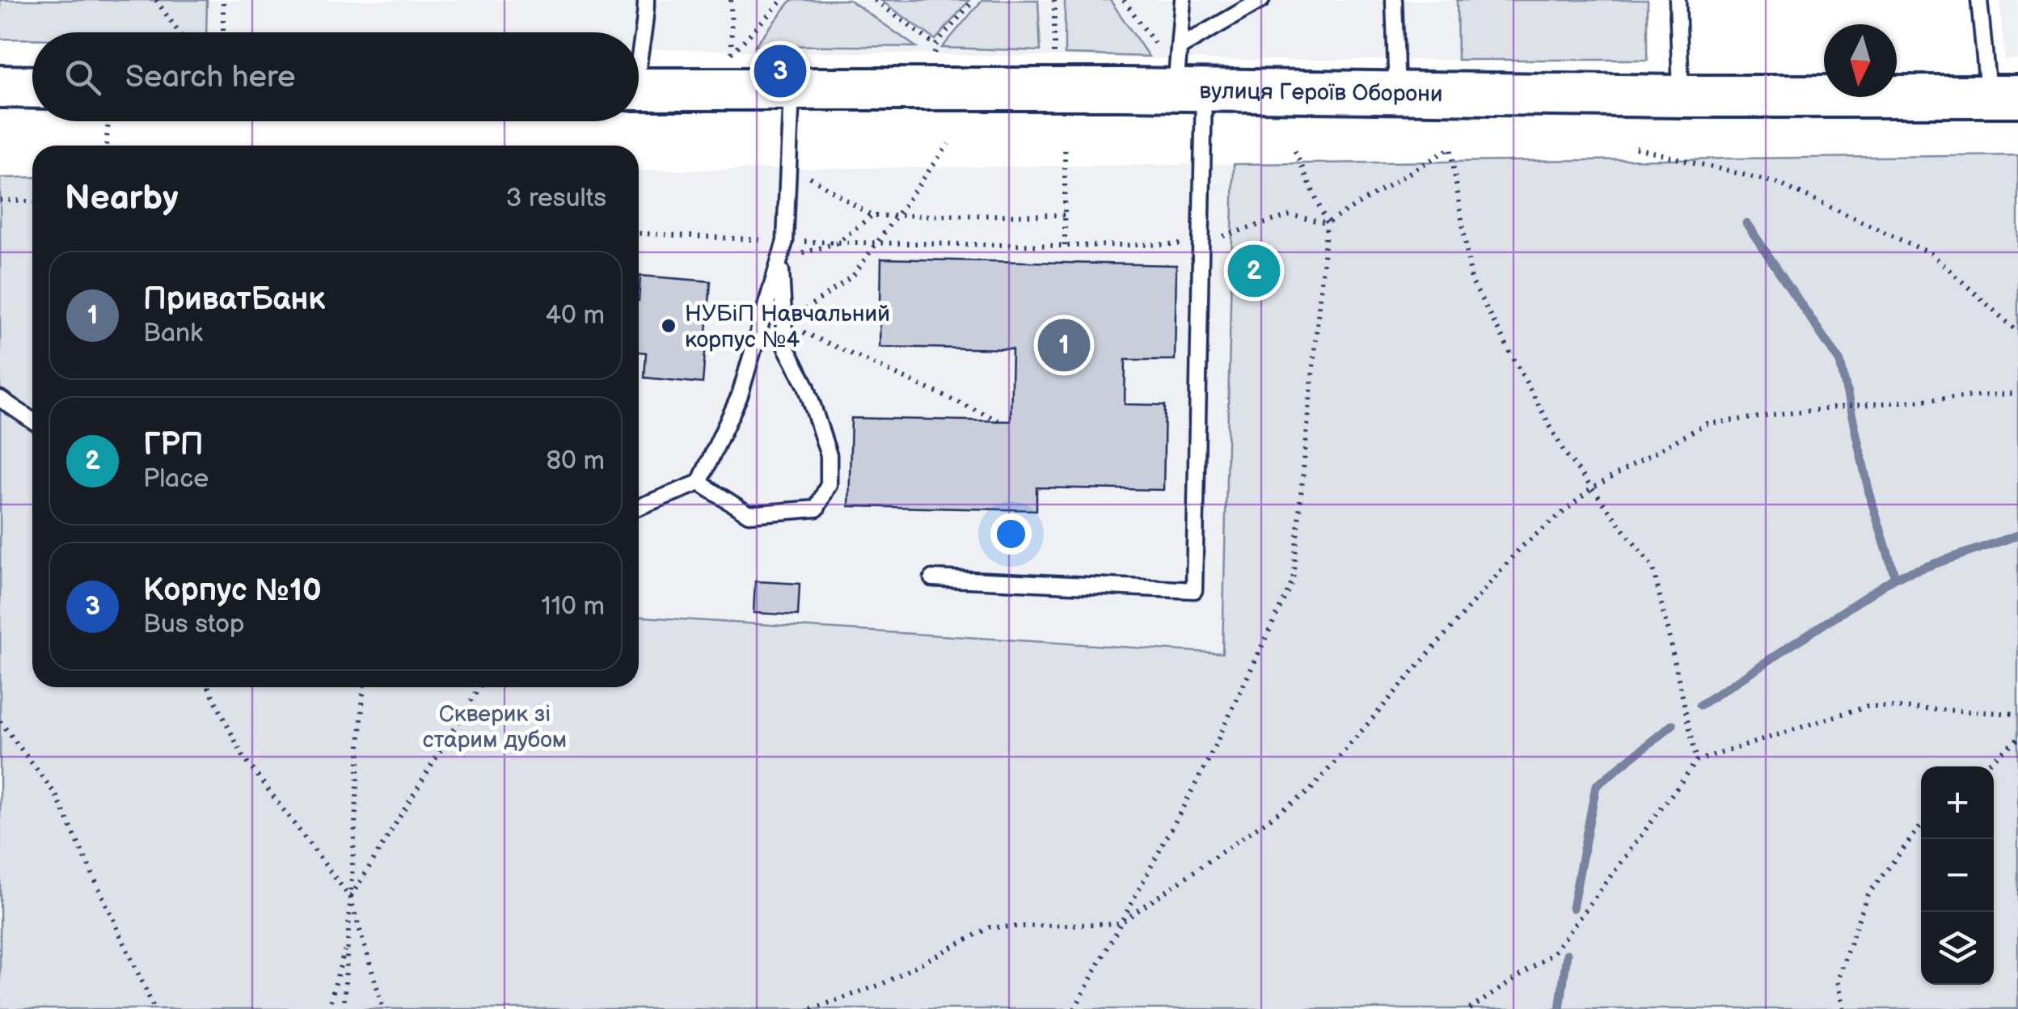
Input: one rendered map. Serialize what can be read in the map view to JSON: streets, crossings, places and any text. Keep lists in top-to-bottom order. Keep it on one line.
{"streets":{"street":["вулиця Героїв Оборони"]},"parks":["Скверик зі старим дубом"],"places":["НУБіП Навчальний корпус №4"],"north":"bottom","page":{"search":"Search here","pins":["3","2","1"],"heading":["Nearby","3 results"],"list":[{"mark":"1","name":"ПриватБанк","note":"Bank","value":"40 m"},{"mark":"2","name":"ГРП","note":"Place","value":"80 m"},{"mark":"3","name":"Корпус №10","note":"Bus stop","value":"110 m"}],"map_buttons":["+","−"]}}
